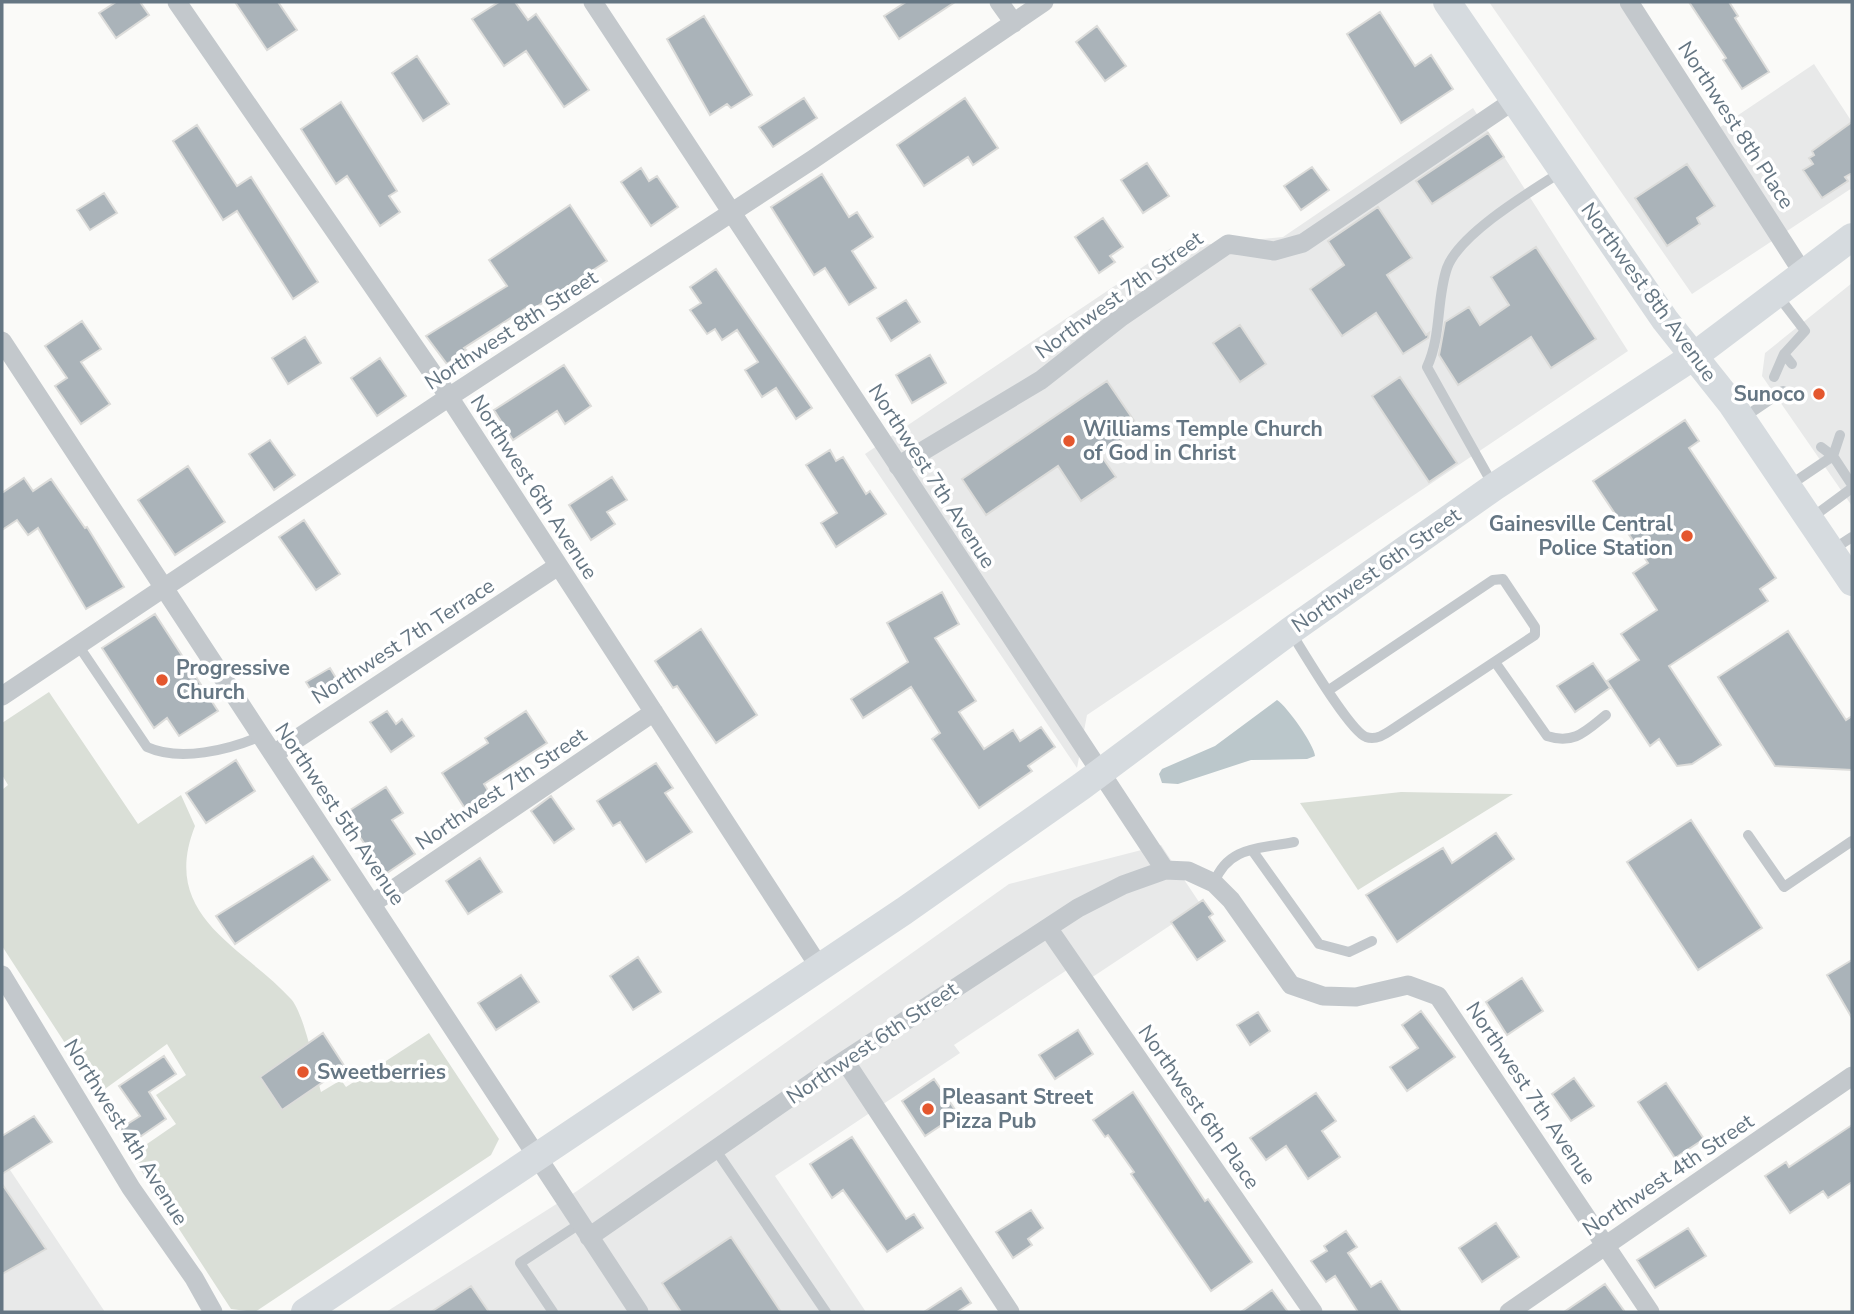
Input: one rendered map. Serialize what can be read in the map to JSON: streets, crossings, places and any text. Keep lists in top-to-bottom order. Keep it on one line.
{"streets":{"street":["Northwest 8th Place","Northwest 8th Avenue","Northwest 7th Street","Northwest 8th Street","Northwest 7th Avenue","Northwest 6th Avenue","Northwest 6th Street","Northwest 7th Terrace","Northwest 5th Avenue","Northwest 6th Place","Northwest 4th Avenue","Northwest 4th Street"]},"crossings":[["Northwest 8th Place","Northwest 6th Street"],["Northwest 8th Avenue","Northwest 7th Street"],["Northwest 8th Avenue","Northwest 6th Street"],["Northwest 7th Street","Northwest 7th Avenue"],["Northwest 7th Street","Northwest 6th Avenue"],["Northwest 7th Street","Northwest 5th Avenue"],["Northwest 8th Street","Northwest 7th Avenue"],["Northwest 8th Street","Northwest 6th Avenue"],["Northwest 8th Street","Northwest 5th Avenue"],["Northwest 7th Avenue","Northwest 6th Street"],["Northwest 7th Avenue","Northwest 4th Street"],["Northwest 6th Avenue","Northwest 6th Street"],["Northwest 6th Avenue","Northwest 7th Terrace"],["Northwest 6th Street","Northwest 5th Avenue"],["Northwest 6th Street","Northwest 6th Place"],["Northwest 7th Terrace","Northwest 5th Avenue"]],"places":["Sunoco","Williams Temple Church of God in Christ","Gainesville Central Police Station","Progressive Church","Sweetberries","Pleasant Street Pizza Pub"]}
